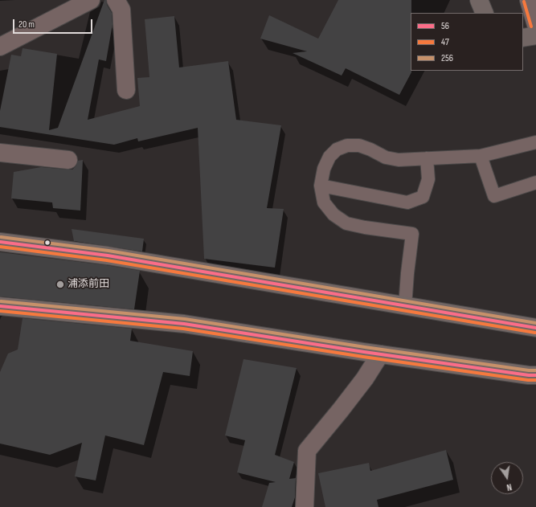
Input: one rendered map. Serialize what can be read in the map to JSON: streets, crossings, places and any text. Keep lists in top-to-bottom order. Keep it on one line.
{"places":["浦添前田"],"lines":["transit line 47","transit line 256","transit line 56"],"legend":["56","47","256"],"scale_bar":"20 m","north":"bottom"}
